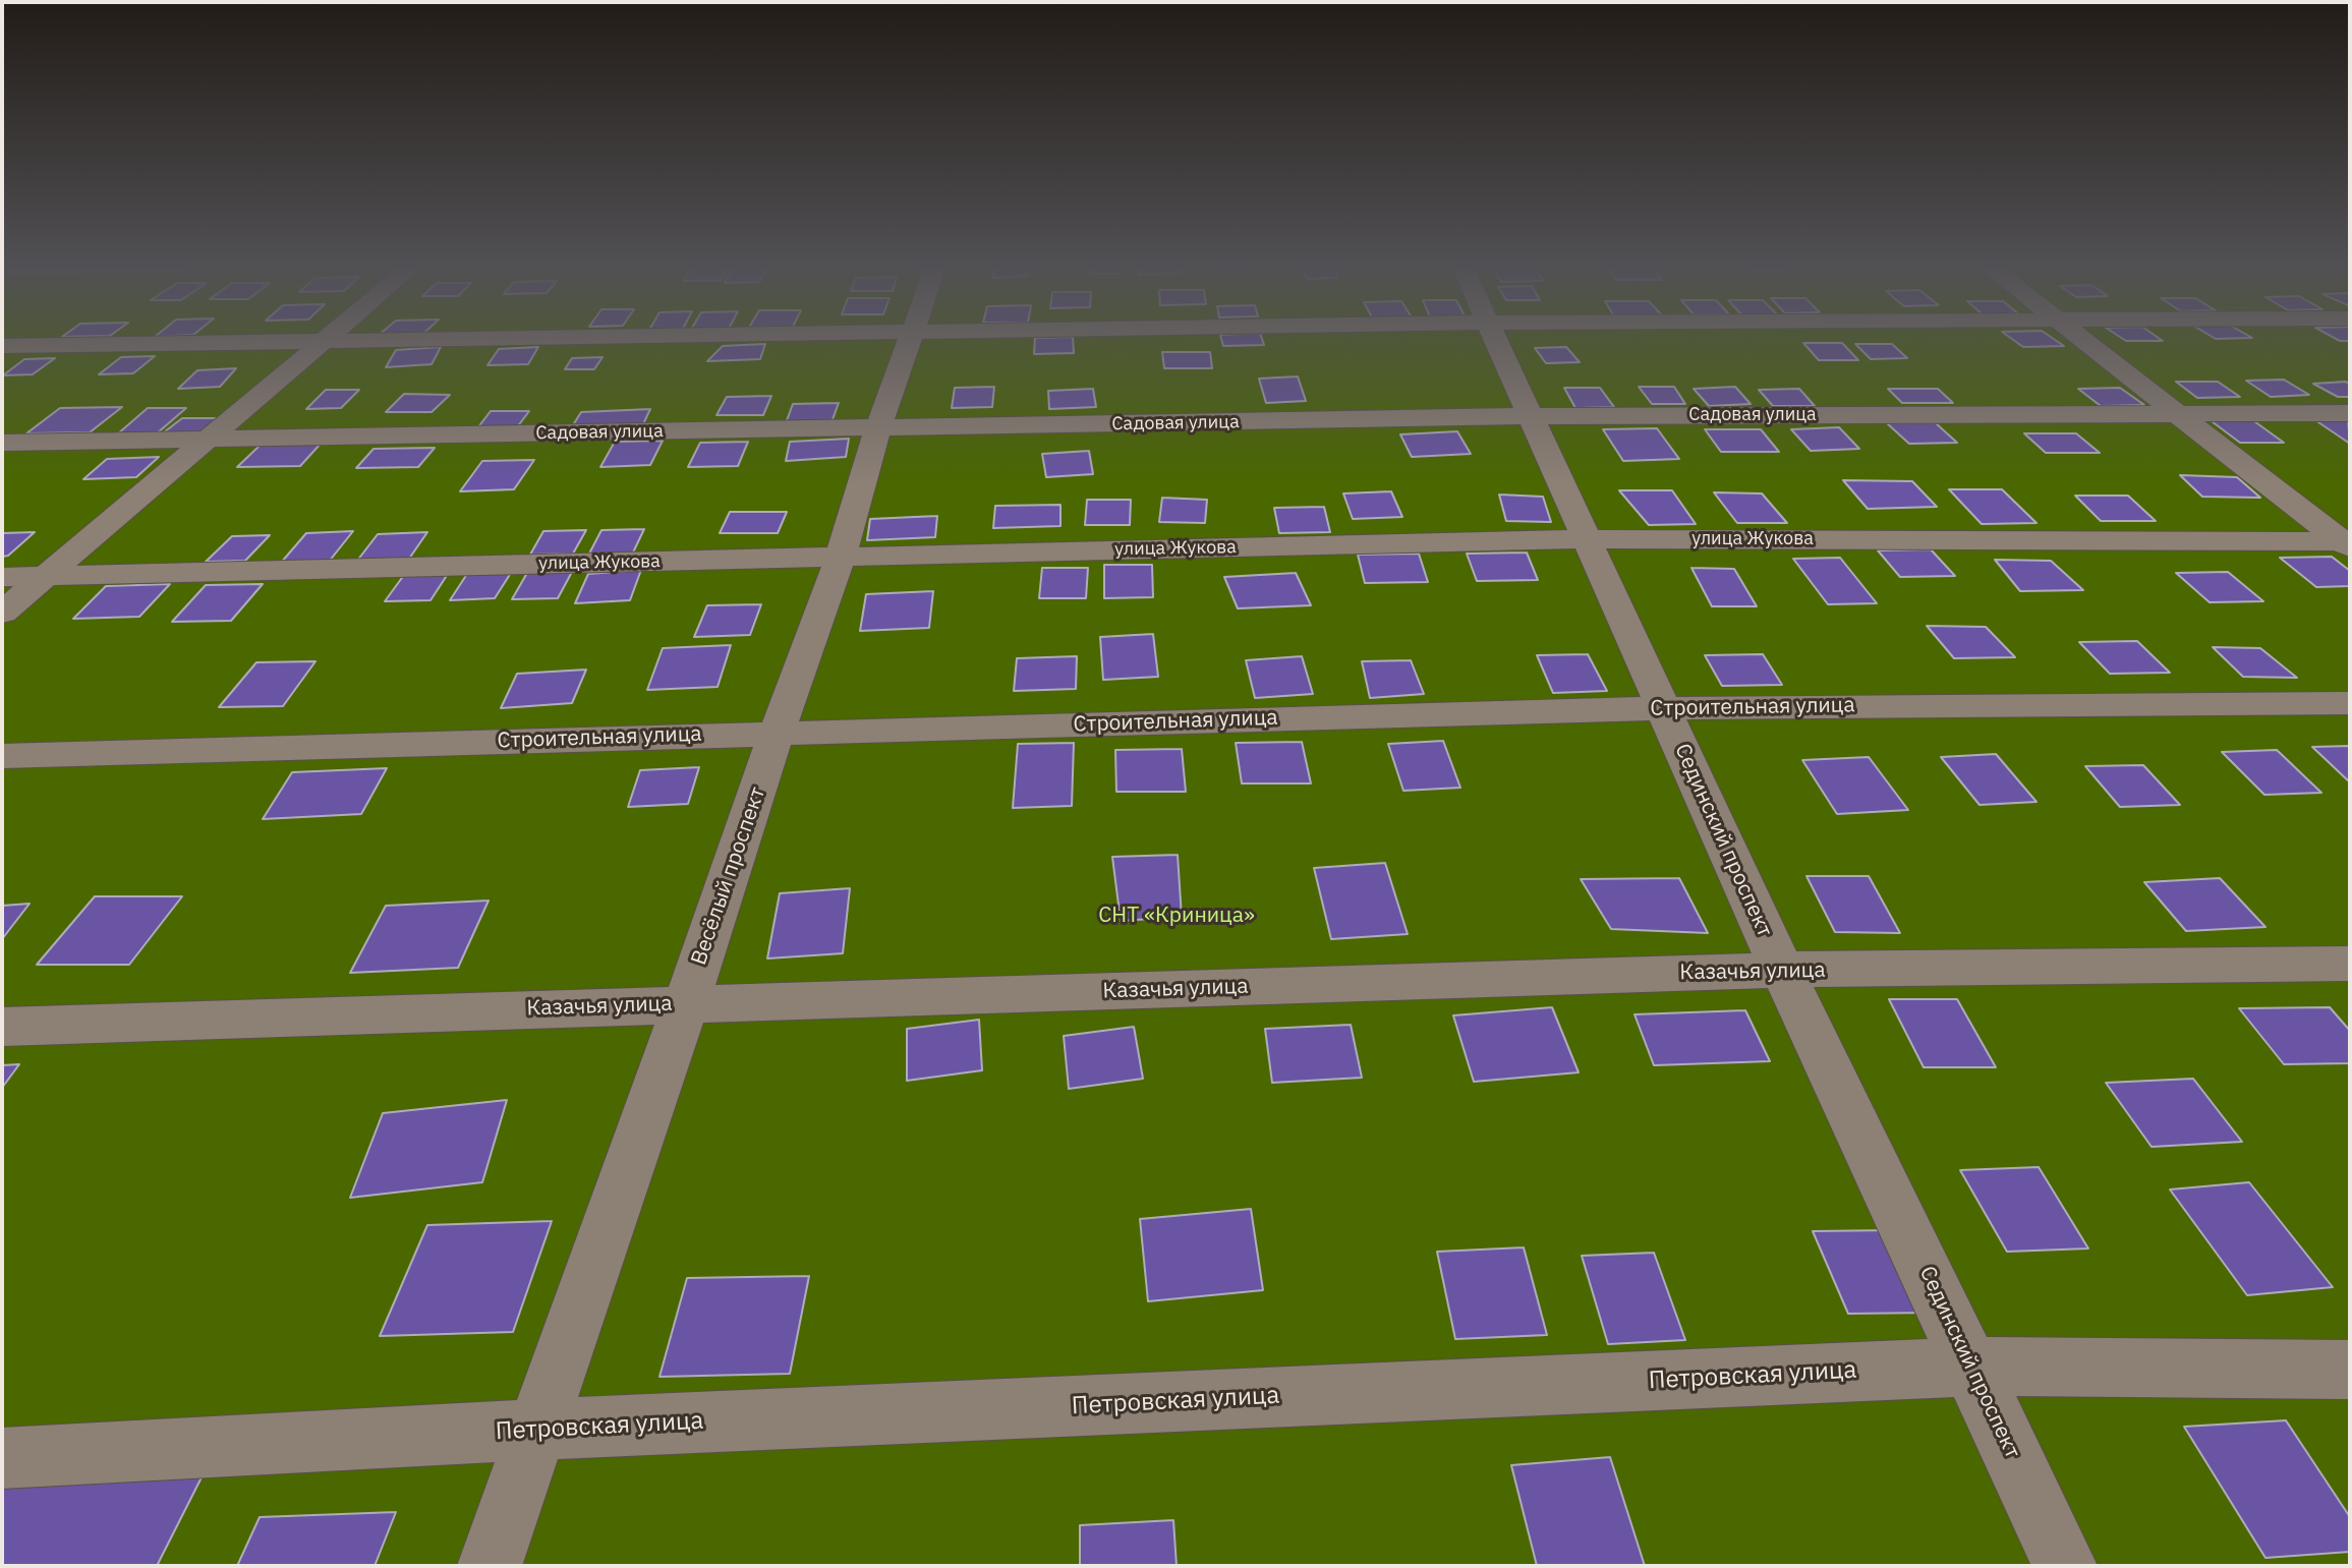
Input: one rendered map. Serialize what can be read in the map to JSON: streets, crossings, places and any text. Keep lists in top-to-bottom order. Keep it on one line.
{"streets":{"street":["Садовая улица","улица Жукова","Строительная улица","Сединский проспект","Весёлый проспект","Казачья улица","Петровская улица"]},"crossings":[["Садовая улица","Сединский проспект"],["Садовая улица","Весёлый проспект"],["улица Жукова","Сединский проспект"],["улица Жукова","Весёлый проспект"],["Строительная улица","Сединский проспект"],["Строительная улица","Весёлый проспект"],["Сединский проспект","Казачья улица"],["Сединский проспект","Петровская улица"],["Весёлый проспект","Казачья улица"],["Весёлый проспект","Петровская улица"]],"parks":["СНТ «Криница»"]}
